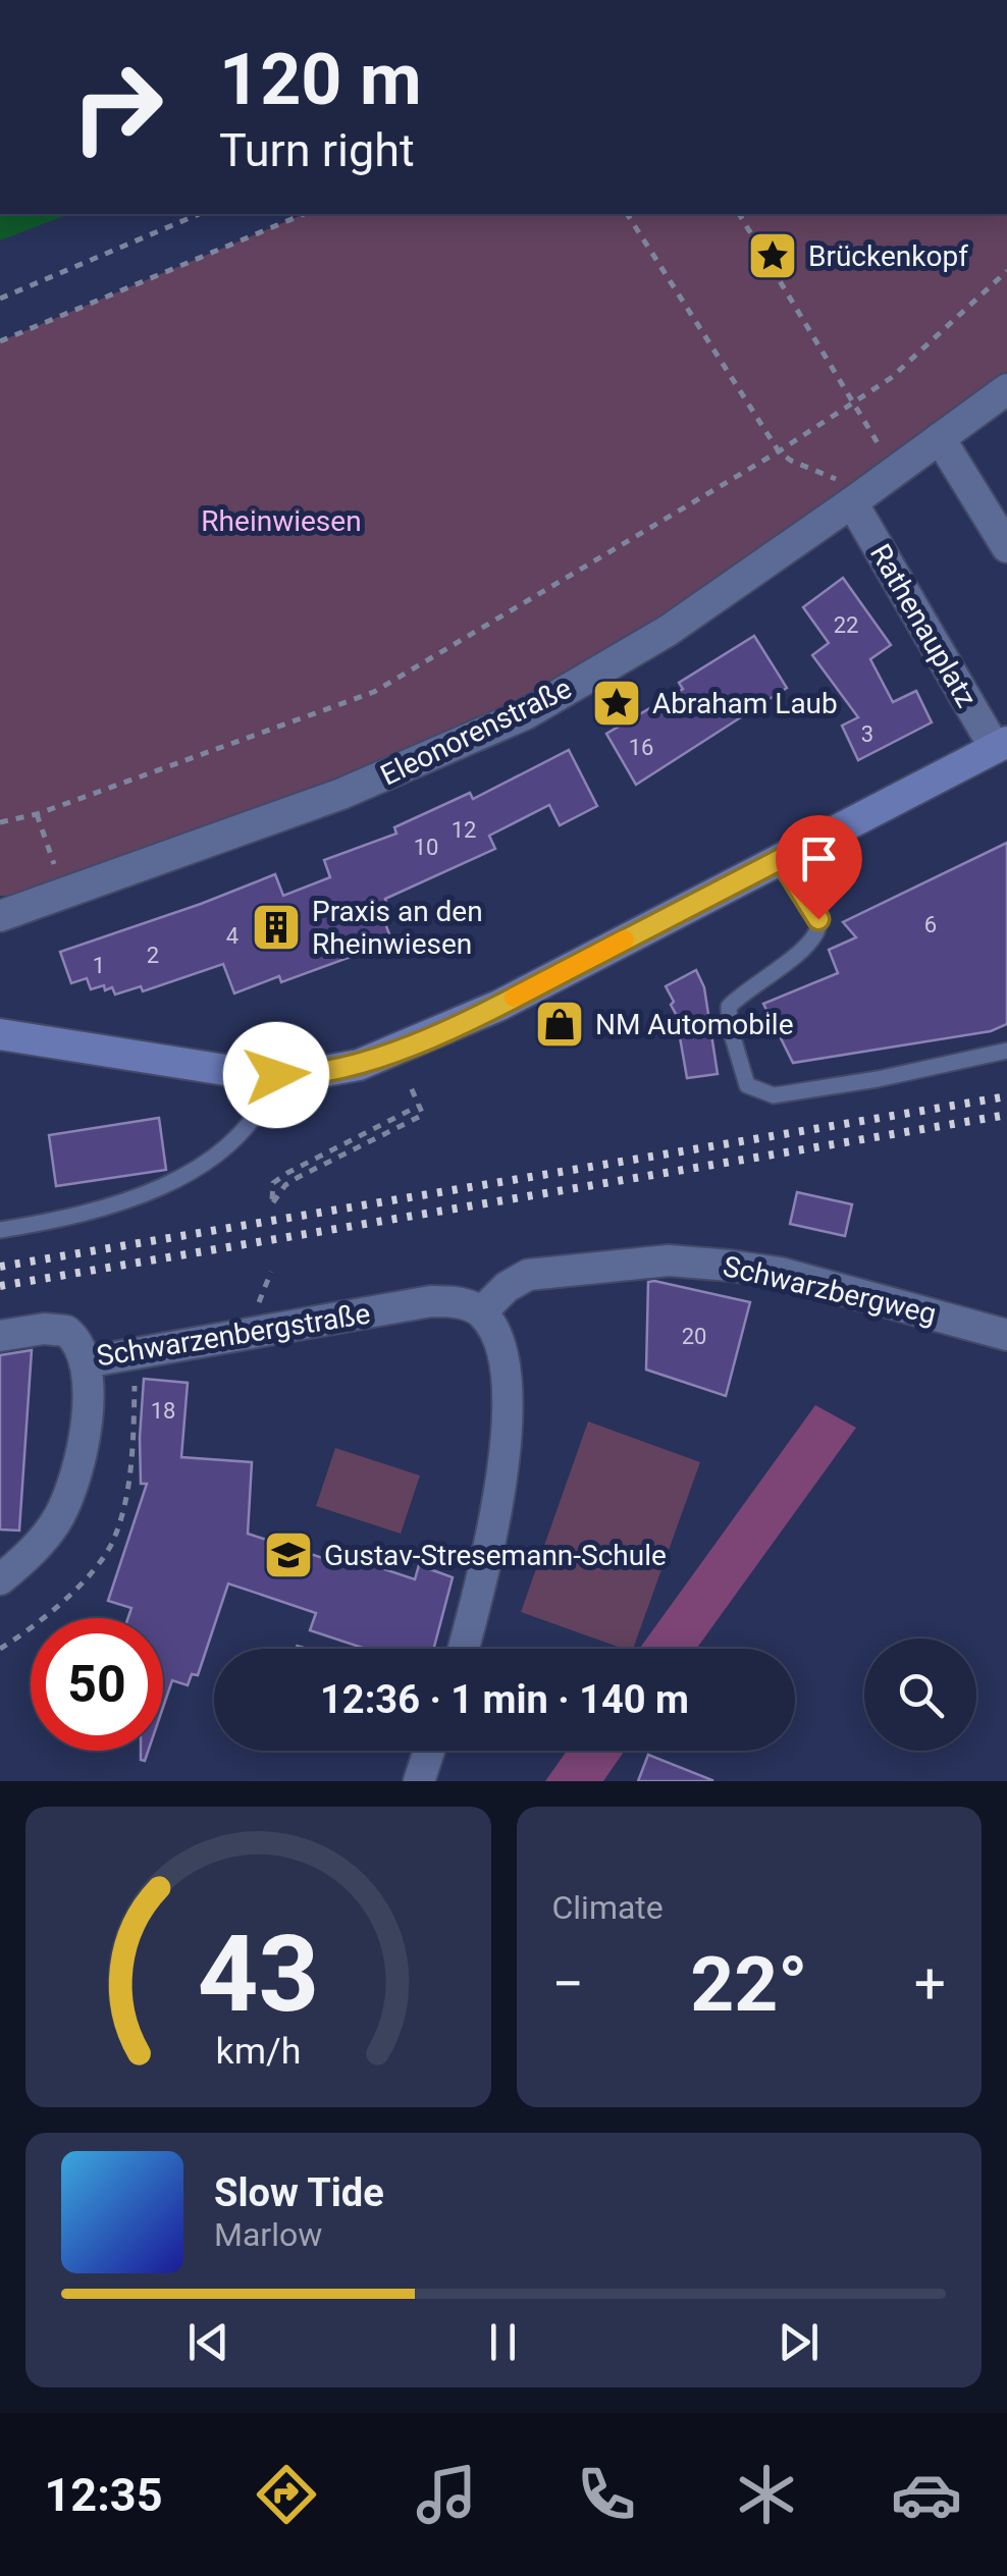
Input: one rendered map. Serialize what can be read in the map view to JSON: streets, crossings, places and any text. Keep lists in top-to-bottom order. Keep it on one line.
{"streets":{"street":["Rathenauplatz","Eleonorenstraße","Schwarzbergweg","Schwarzenbergstraße"]},"crossings":[["Rathenauplatz","Eleonorenstraße"],["Schwarzbergweg","Schwarzenbergstraße"]],"parks":["Rheinwiesen"],"places":{"place":["Brückenkopf","Abraham Laub"],"building":["Praxis an den Rheinwiesen"],"shop":["NM Automobile"],"school or university":["Gustav-Stresemann-Schule"]},"house_numbers":["22","3","16","12","10","6","4","2","1","20","18"],"page":{"turn":["120 m","Turn right"],"limit":"50","trip":"12:36 · 1 min · 140 m","tile":"Climate","heat":["−","22°","+"],"song":["Slow Tide","Marlow"],"tabs":"12:35","gauge":["43","km/h"]}}
